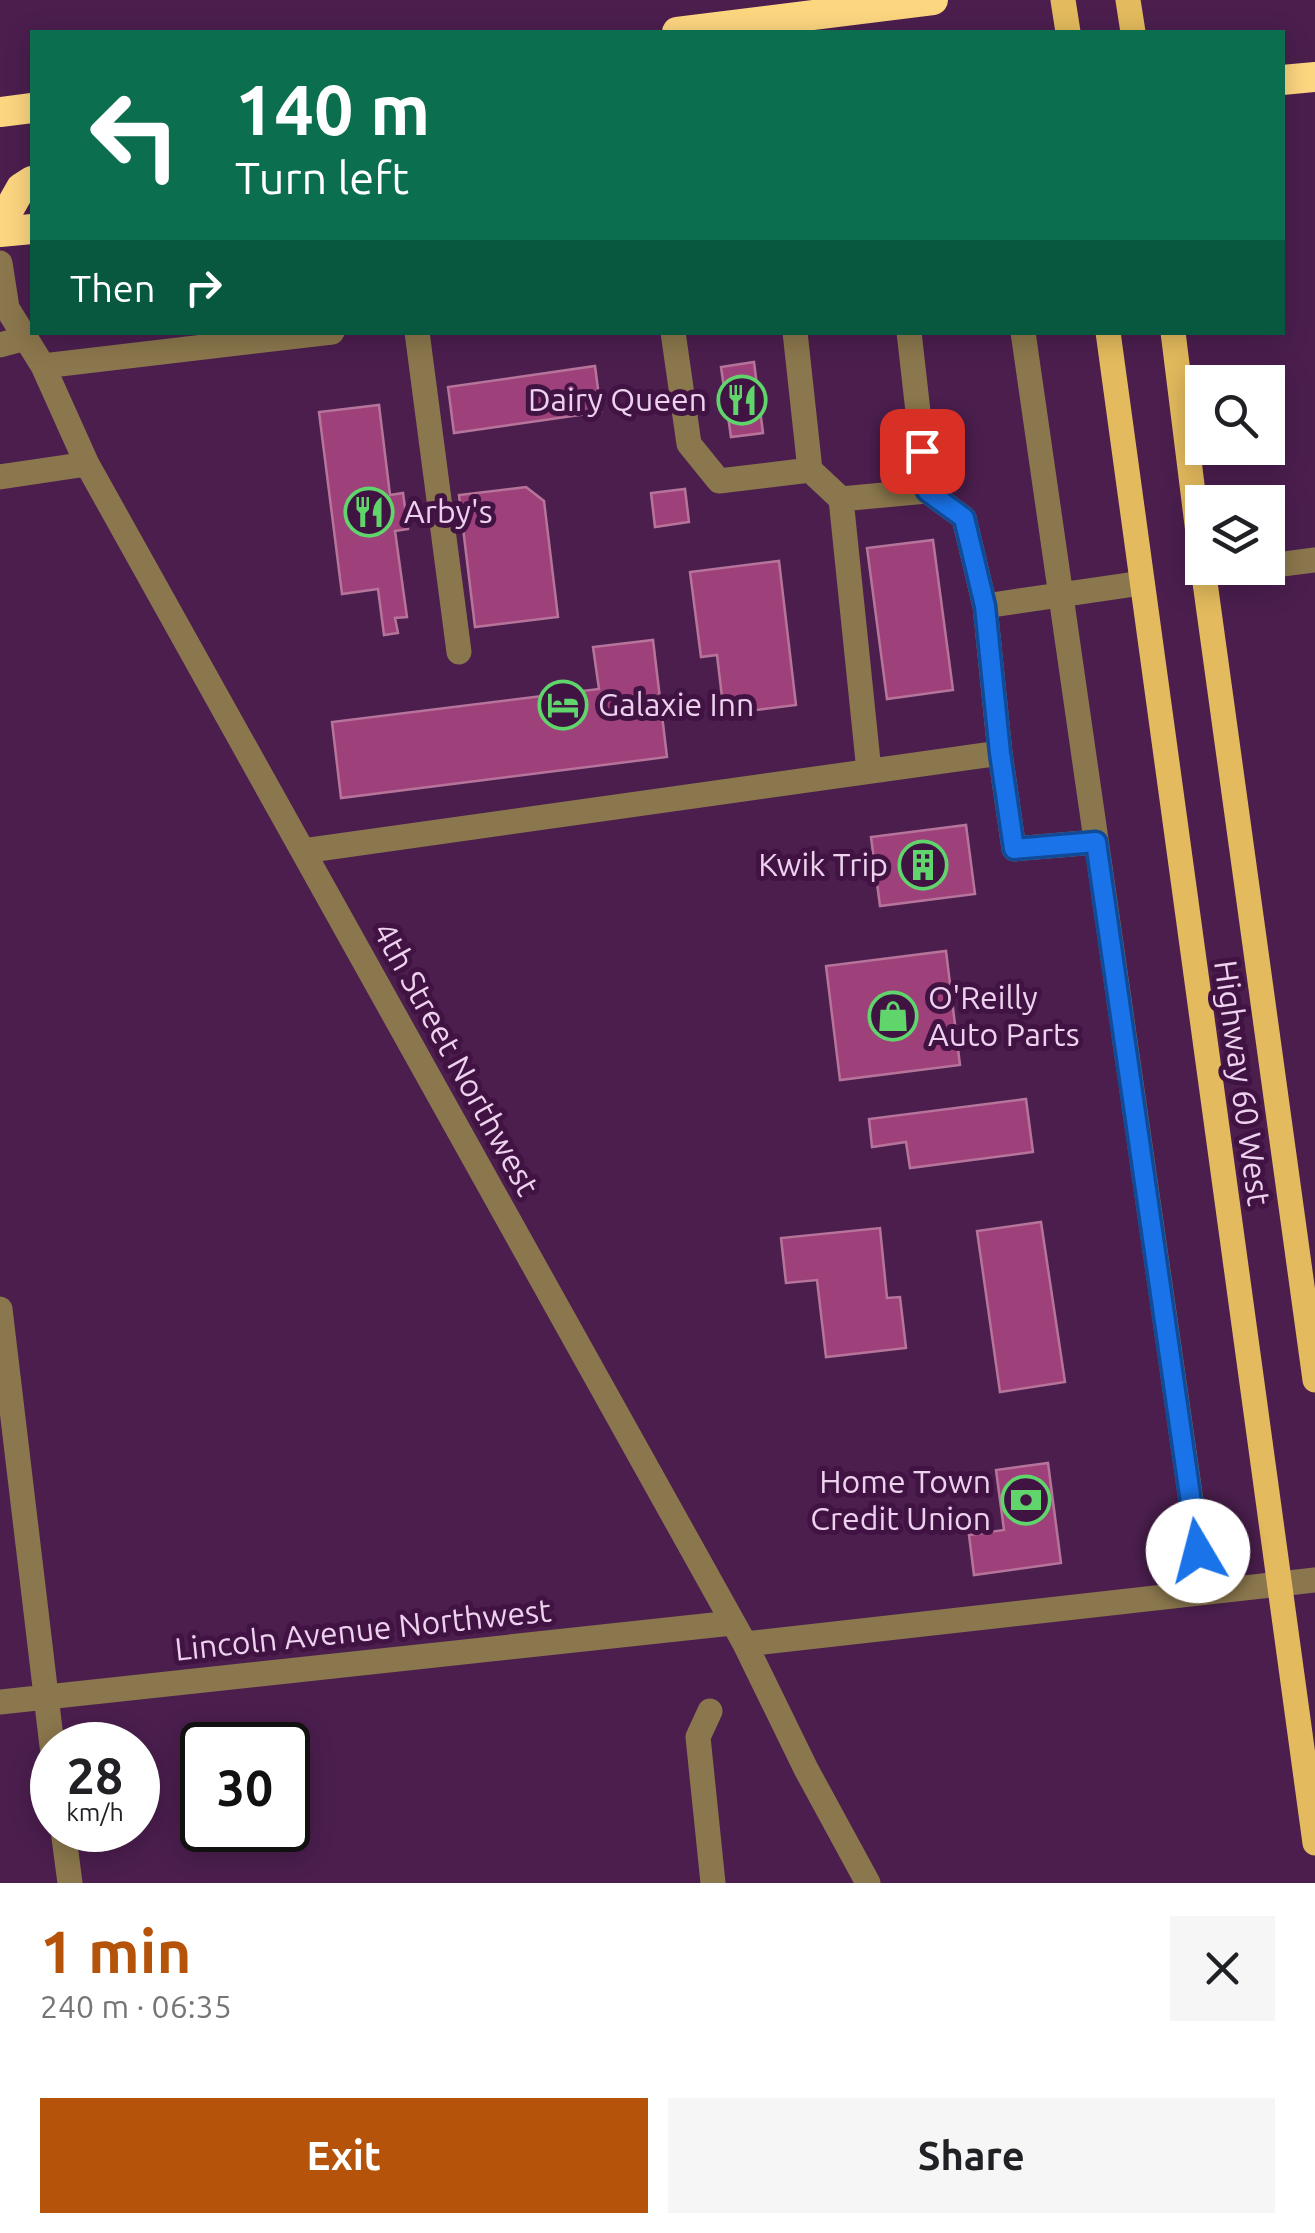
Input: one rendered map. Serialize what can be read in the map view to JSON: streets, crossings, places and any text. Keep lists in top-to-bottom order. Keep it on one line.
{"streets":{"main road":["Highway 60 West"],"street":["4th Street Northwest","Lincoln Avenue Northwest"]},"crossings":[["4th Street Northwest","Lincoln Avenue Northwest"],["Highway 60 West","Lincoln Avenue Northwest"]],"places":{"restaurant":["Dairy Queen","Arby's"],"hotel":["Galaxie Inn"],"building":["Kwik Trip"],"shop":["O'Reilly Auto Parts"],"bank":["Home Town Credit Union"]},"page":{"turn":["140 m","Turn left"],"then":"Then","speed":"28 km/h","limit":"30","heading":["1 min","240 m · 06:35"],"buttons":["Exit","Share"]}}
